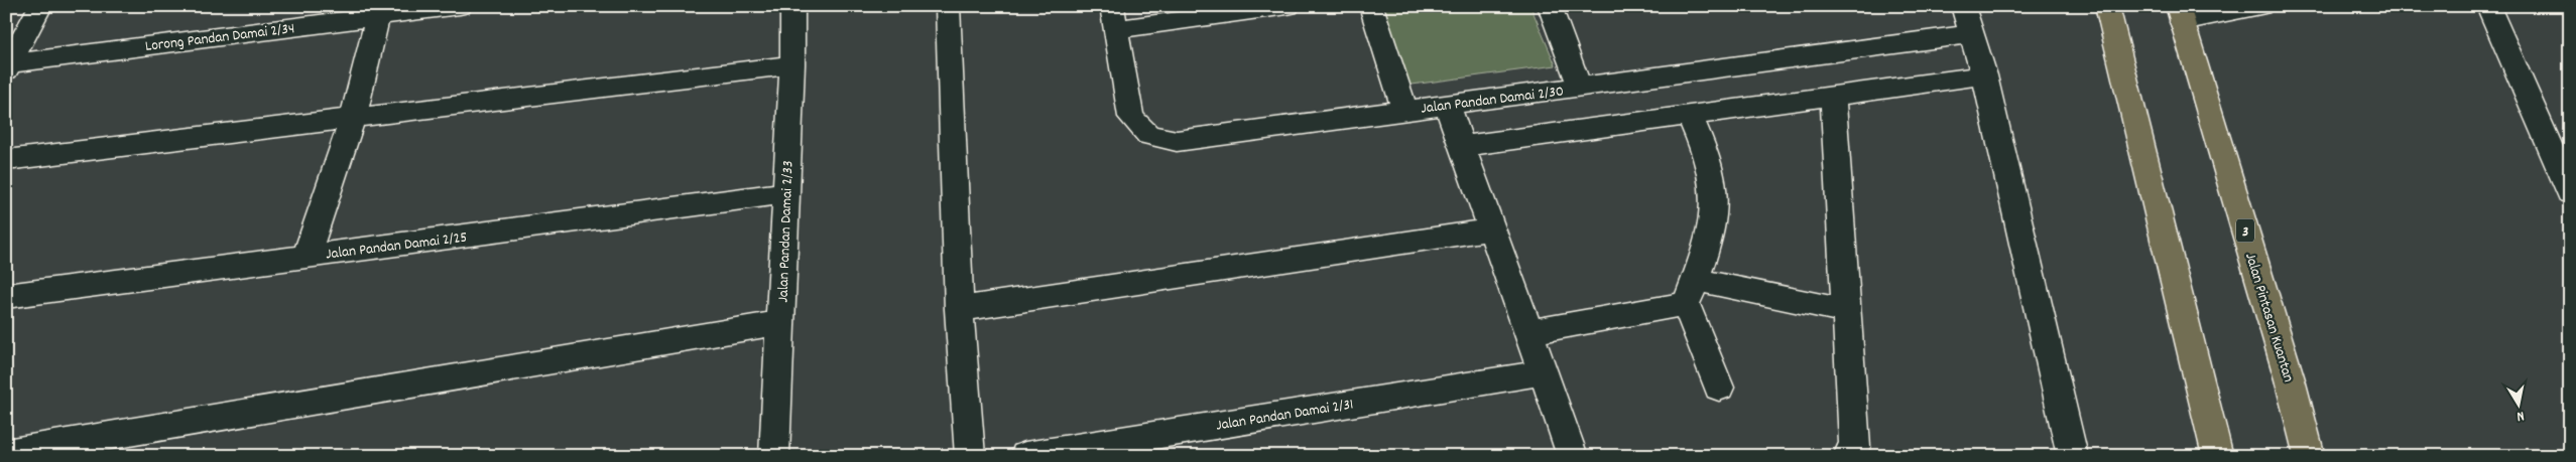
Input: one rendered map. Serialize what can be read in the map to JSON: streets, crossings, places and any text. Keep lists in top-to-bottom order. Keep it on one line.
{"streets":{"highway":["3","Jalan Pintasan Kuantan"],"street":["Lorong Pandan Damai 2/34","Jalan Pandan Damai 2/30","Jalan Pandan Damai 2/33","Jalan Pandan Damai 2/25","Jalan Pandan Damai 2/31"]},"crossings":[["Jalan Pandan Damai 2/33","Jalan Pandan Damai 2/25"]],"north":"bottom"}
